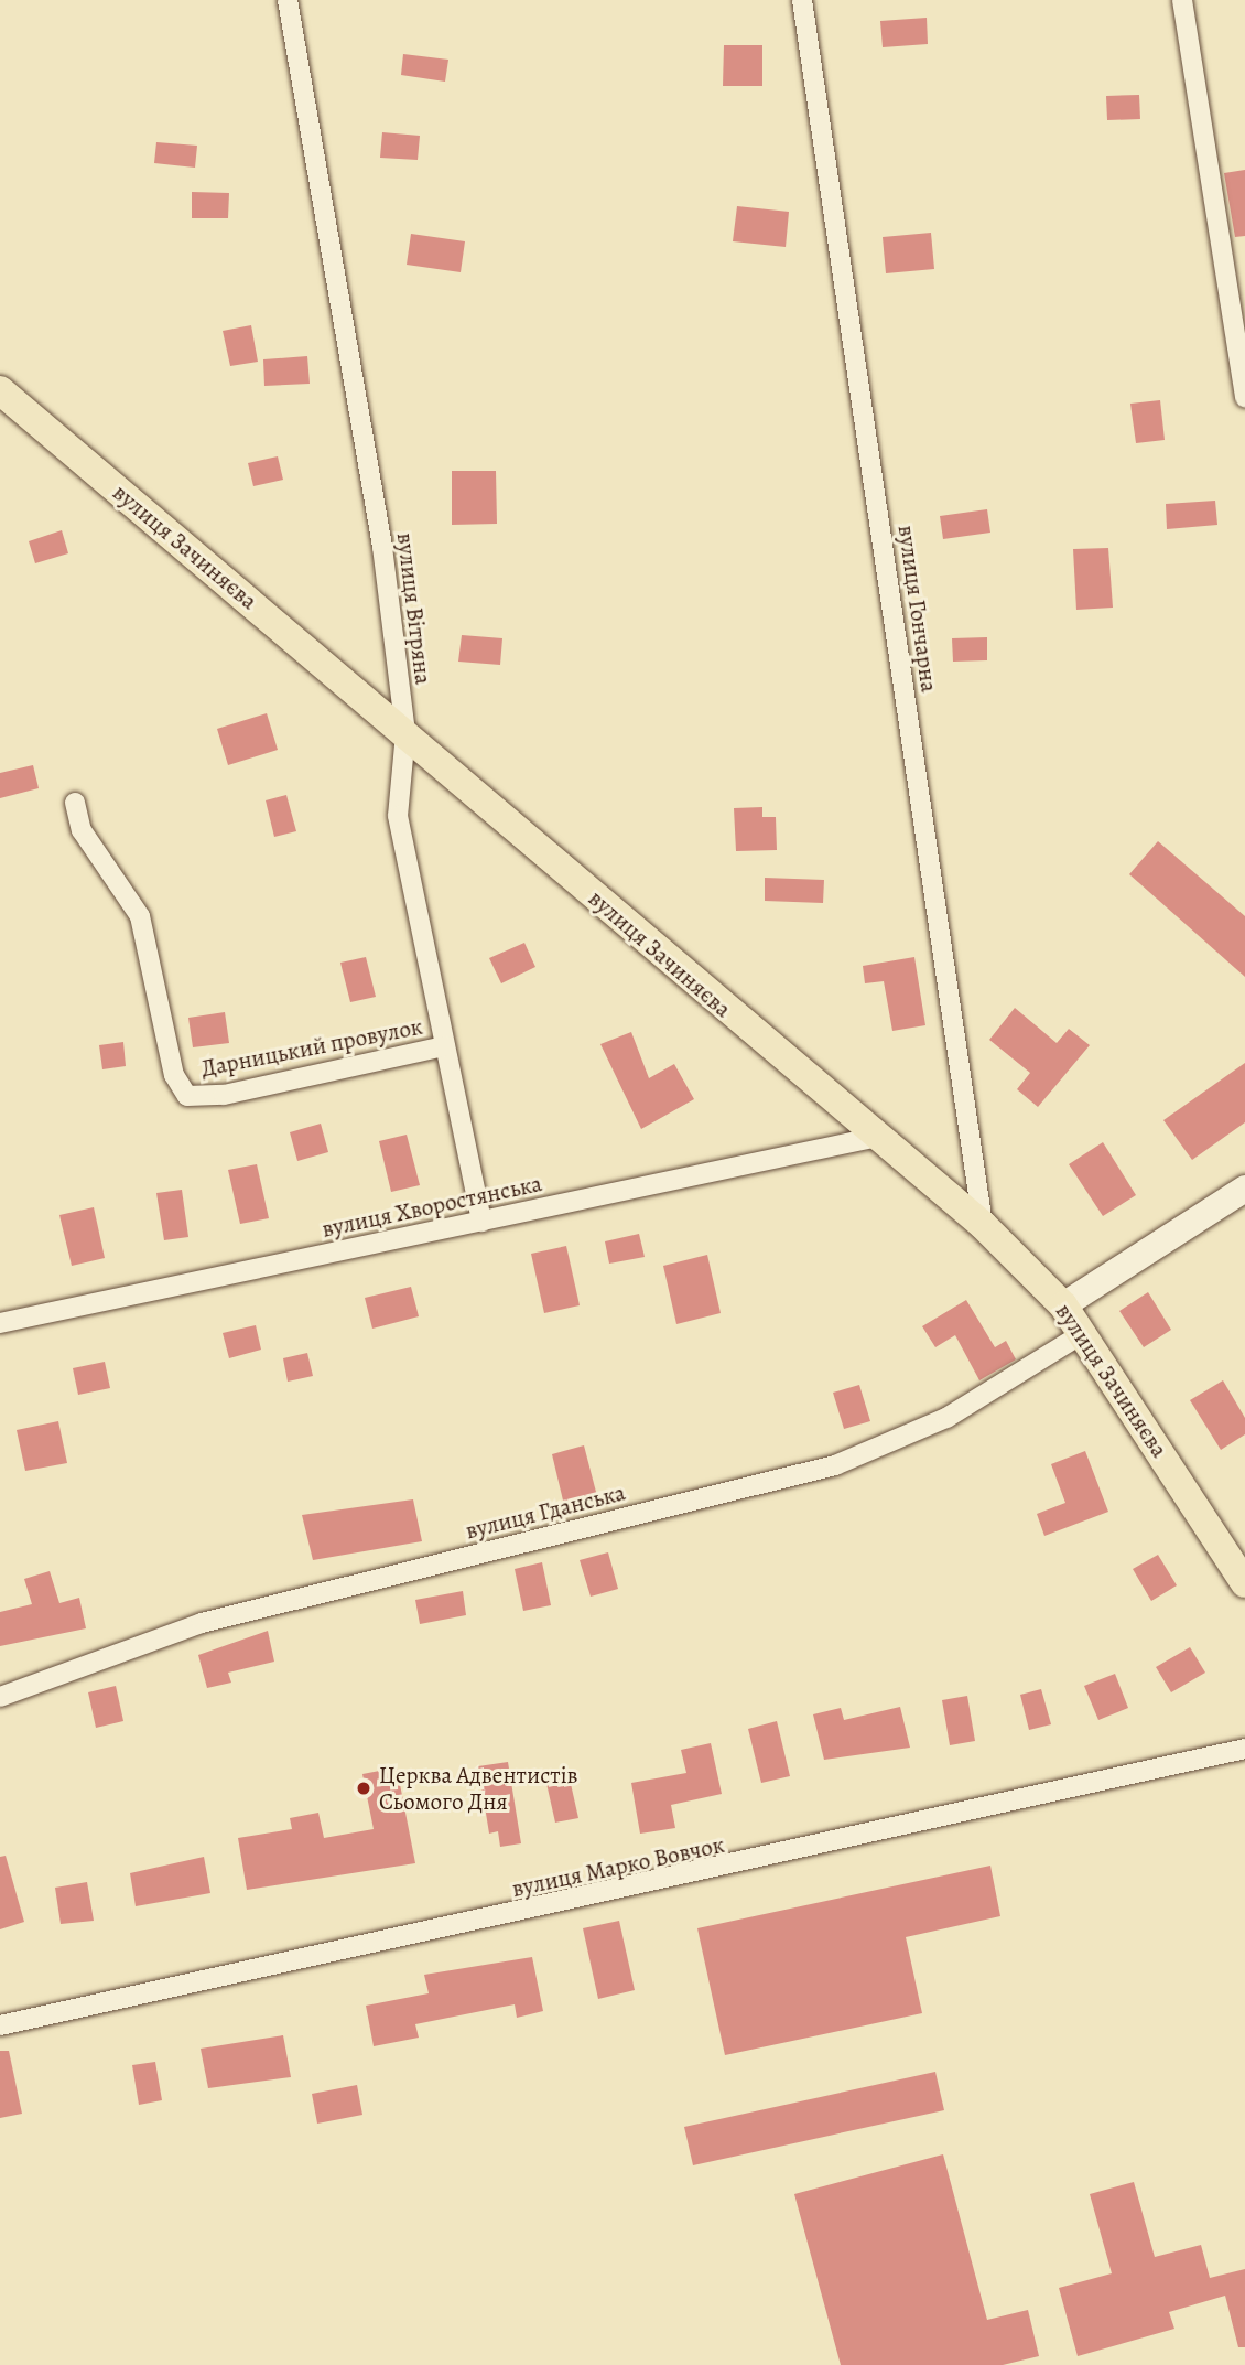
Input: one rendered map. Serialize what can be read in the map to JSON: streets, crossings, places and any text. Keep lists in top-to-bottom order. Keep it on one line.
{"streets":{"main road":["вулиця Зачиняєва"],"street":["вулиця Вітряна","вулиця Гончарна","Дарницький провулок","вулиця Хворостянська","вулиця Гданська","вулиця Марко Вовчок"]},"crossings":[["вулиця Зачиняєва","вулиця Вітряна"],["вулиця Зачиняєва","вулиця Гончарна"],["вулиця Зачиняєва","вулиця Хворостянська"],["вулиця Зачиняєва","вулиця Гданська"],["вулиця Вітряна","Дарницький провулок"],["вулиця Вітряна","вулиця Хворостянська"]],"places":["Церква Адвентистів Сьомого Дня"]}
